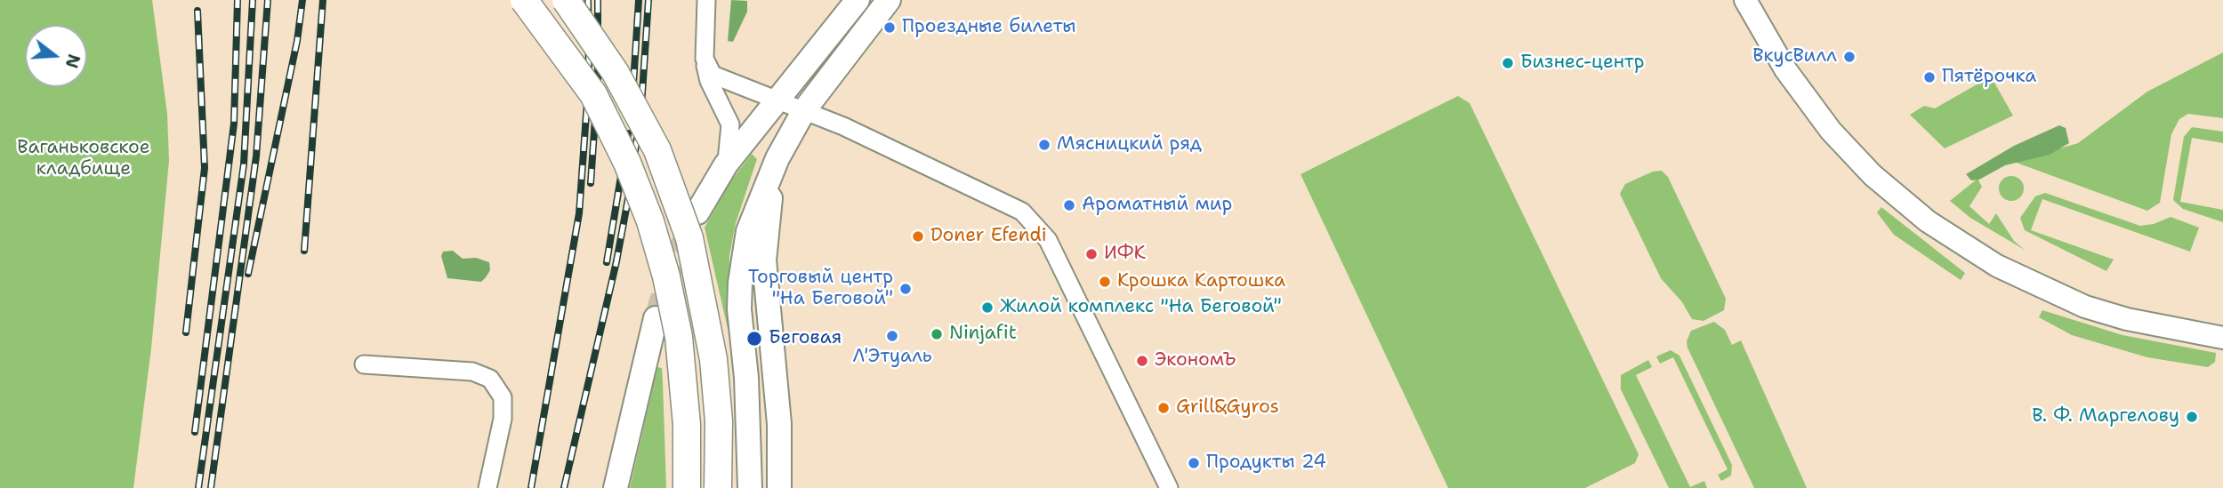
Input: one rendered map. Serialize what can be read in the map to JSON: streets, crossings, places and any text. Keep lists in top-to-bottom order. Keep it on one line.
{"parks":["Ваганьковское кладбище"],"places":["Проездные билеты","ВкусВилл","Бизнес-центр","Пятёрочка","Мясницкий ряд","Ароматный мир","Doner Efendi","ИФК","Крошка Картошка","Торговый центр \"На Беговой\"","Жилой комплекс \"На Беговой\"","Ninjafit","Л'Этуаль","Беговая","ЭкономЪ","Grill&Gyros","В. Ф. Маргелову","Продукты 24"],"north":"right"}
